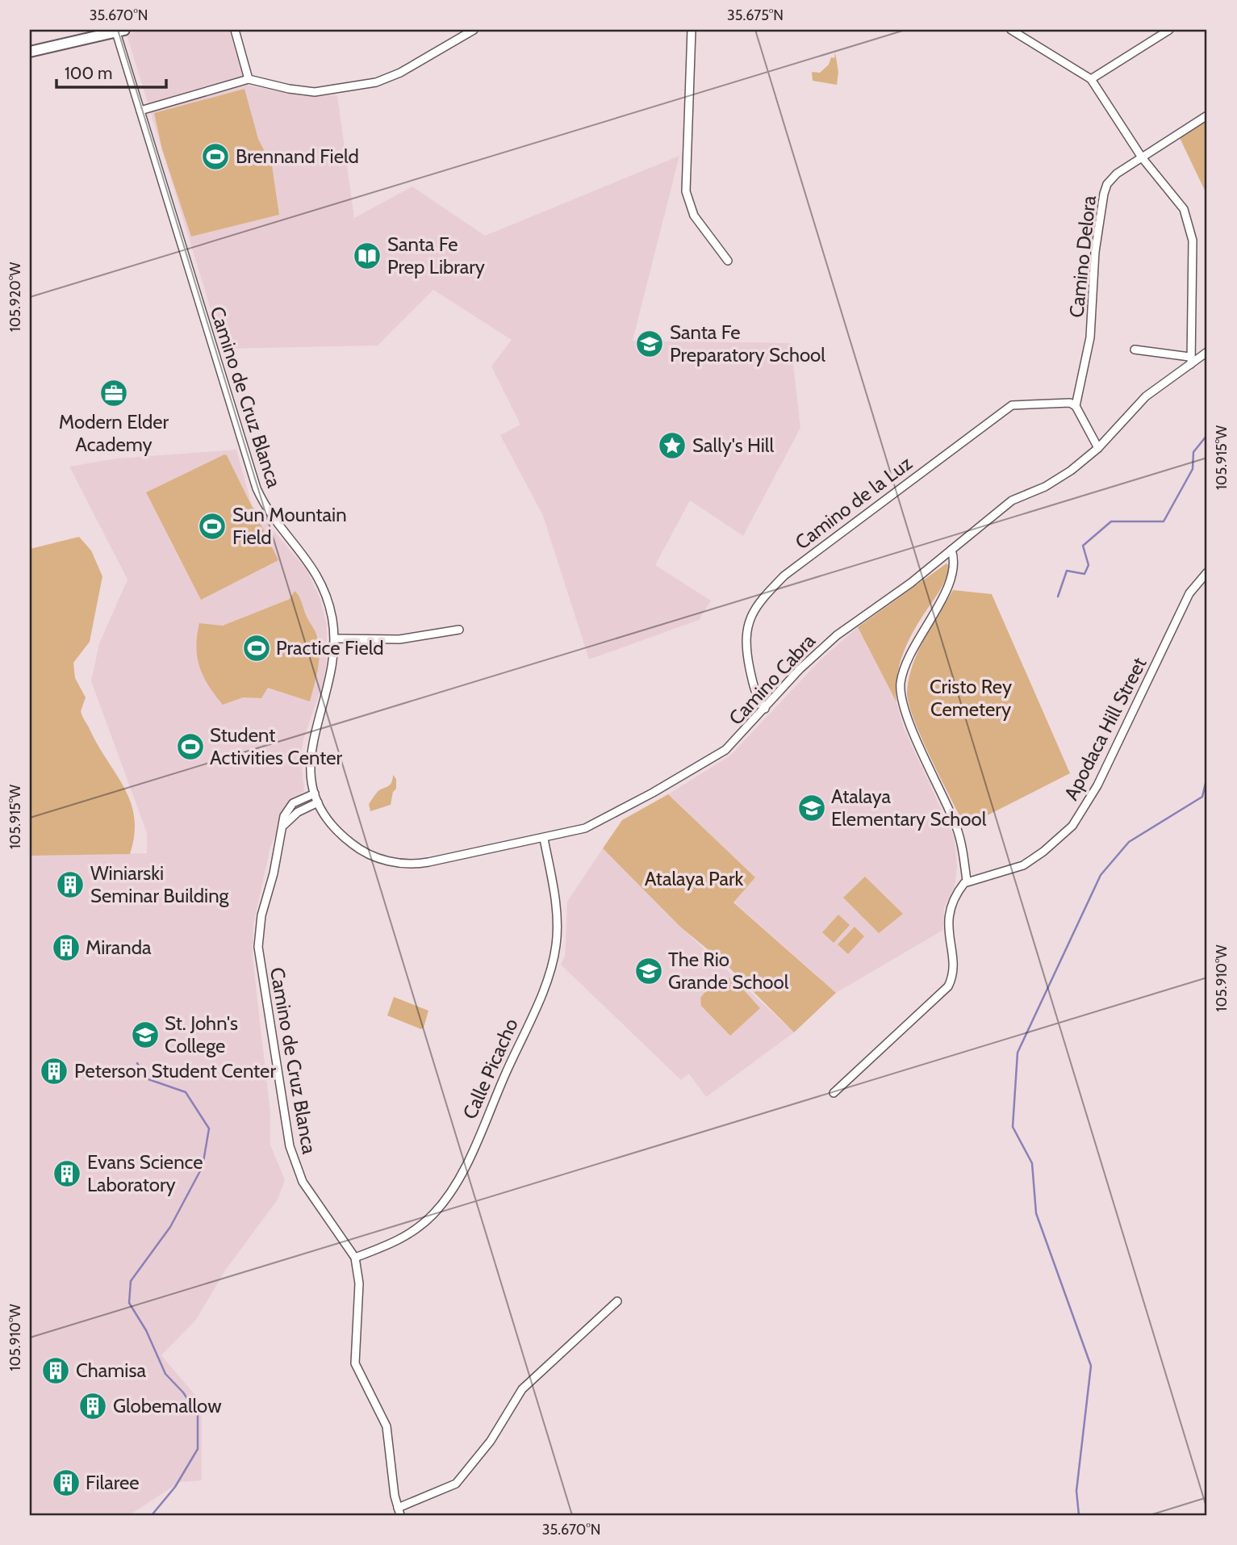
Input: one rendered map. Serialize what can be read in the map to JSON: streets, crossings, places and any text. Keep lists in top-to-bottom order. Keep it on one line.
{"streets":{"street":["Camino Delora","Camino de Cruz Blanca","Camino de la Luz","Camino Cabra","Apodaca Hill Street","Calle Picacho"]},"crossings":[["Camino Delora","Camino de la Luz"],["Camino de Cruz Blanca","Camino Cabra"],["Camino de Cruz Blanca","Calle Picacho"],["Camino de la Luz","Camino Cabra"],["Camino Cabra","Calle Picacho"]],"parks":["Cristo Rey Cemetery","Atalaya Park"],"places":{"sports":["Brennand Field","Sun Mountain Field","Practice Field","Student Activities Center"],"library":["Santa Fe Prep Library"],"school or university":["Santa Fe Preparatory School","Atalaya Elementary School","The Rio Grande School","St. John's College"],"office":["Modern Elder Academy"],"place":["Sally's Hill"],"building":["Winiarski Seminar Building","Miranda","Peterson Student Center","Evans Science Laboratory","Chamisa","Globemallow","Filaree"]},"scale_bar":"100 m","coordinates":["35.670°N","35.675°N","105.920°W","105.915°W","105.910°W"]}
